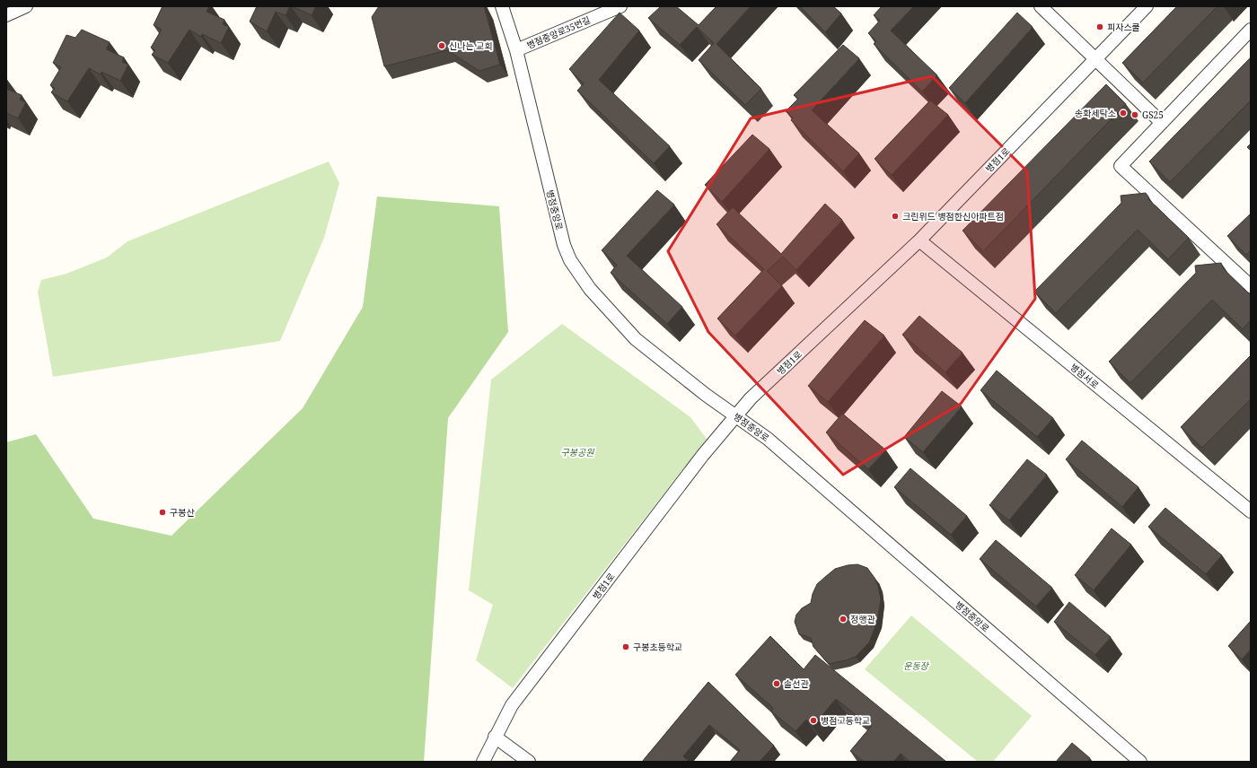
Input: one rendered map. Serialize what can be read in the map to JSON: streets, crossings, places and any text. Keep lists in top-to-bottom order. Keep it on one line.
{"streets":{"street":["병점중앙로35번길","병점1로","병점중앙로","병점서로"]},"crossings":[["병점중앙로35번길","병점중앙로"],["병점1로","병점중앙로"],["병점1로","병점서로"]],"parks":["구봉공원","운동장"],"places":["피자스쿨","신나는 교회","송화세탁소","GS25","크린위드 병점한신아파트점","구봉산","정행관","구봉초등학교","솔선관","병점고등학교"]}
